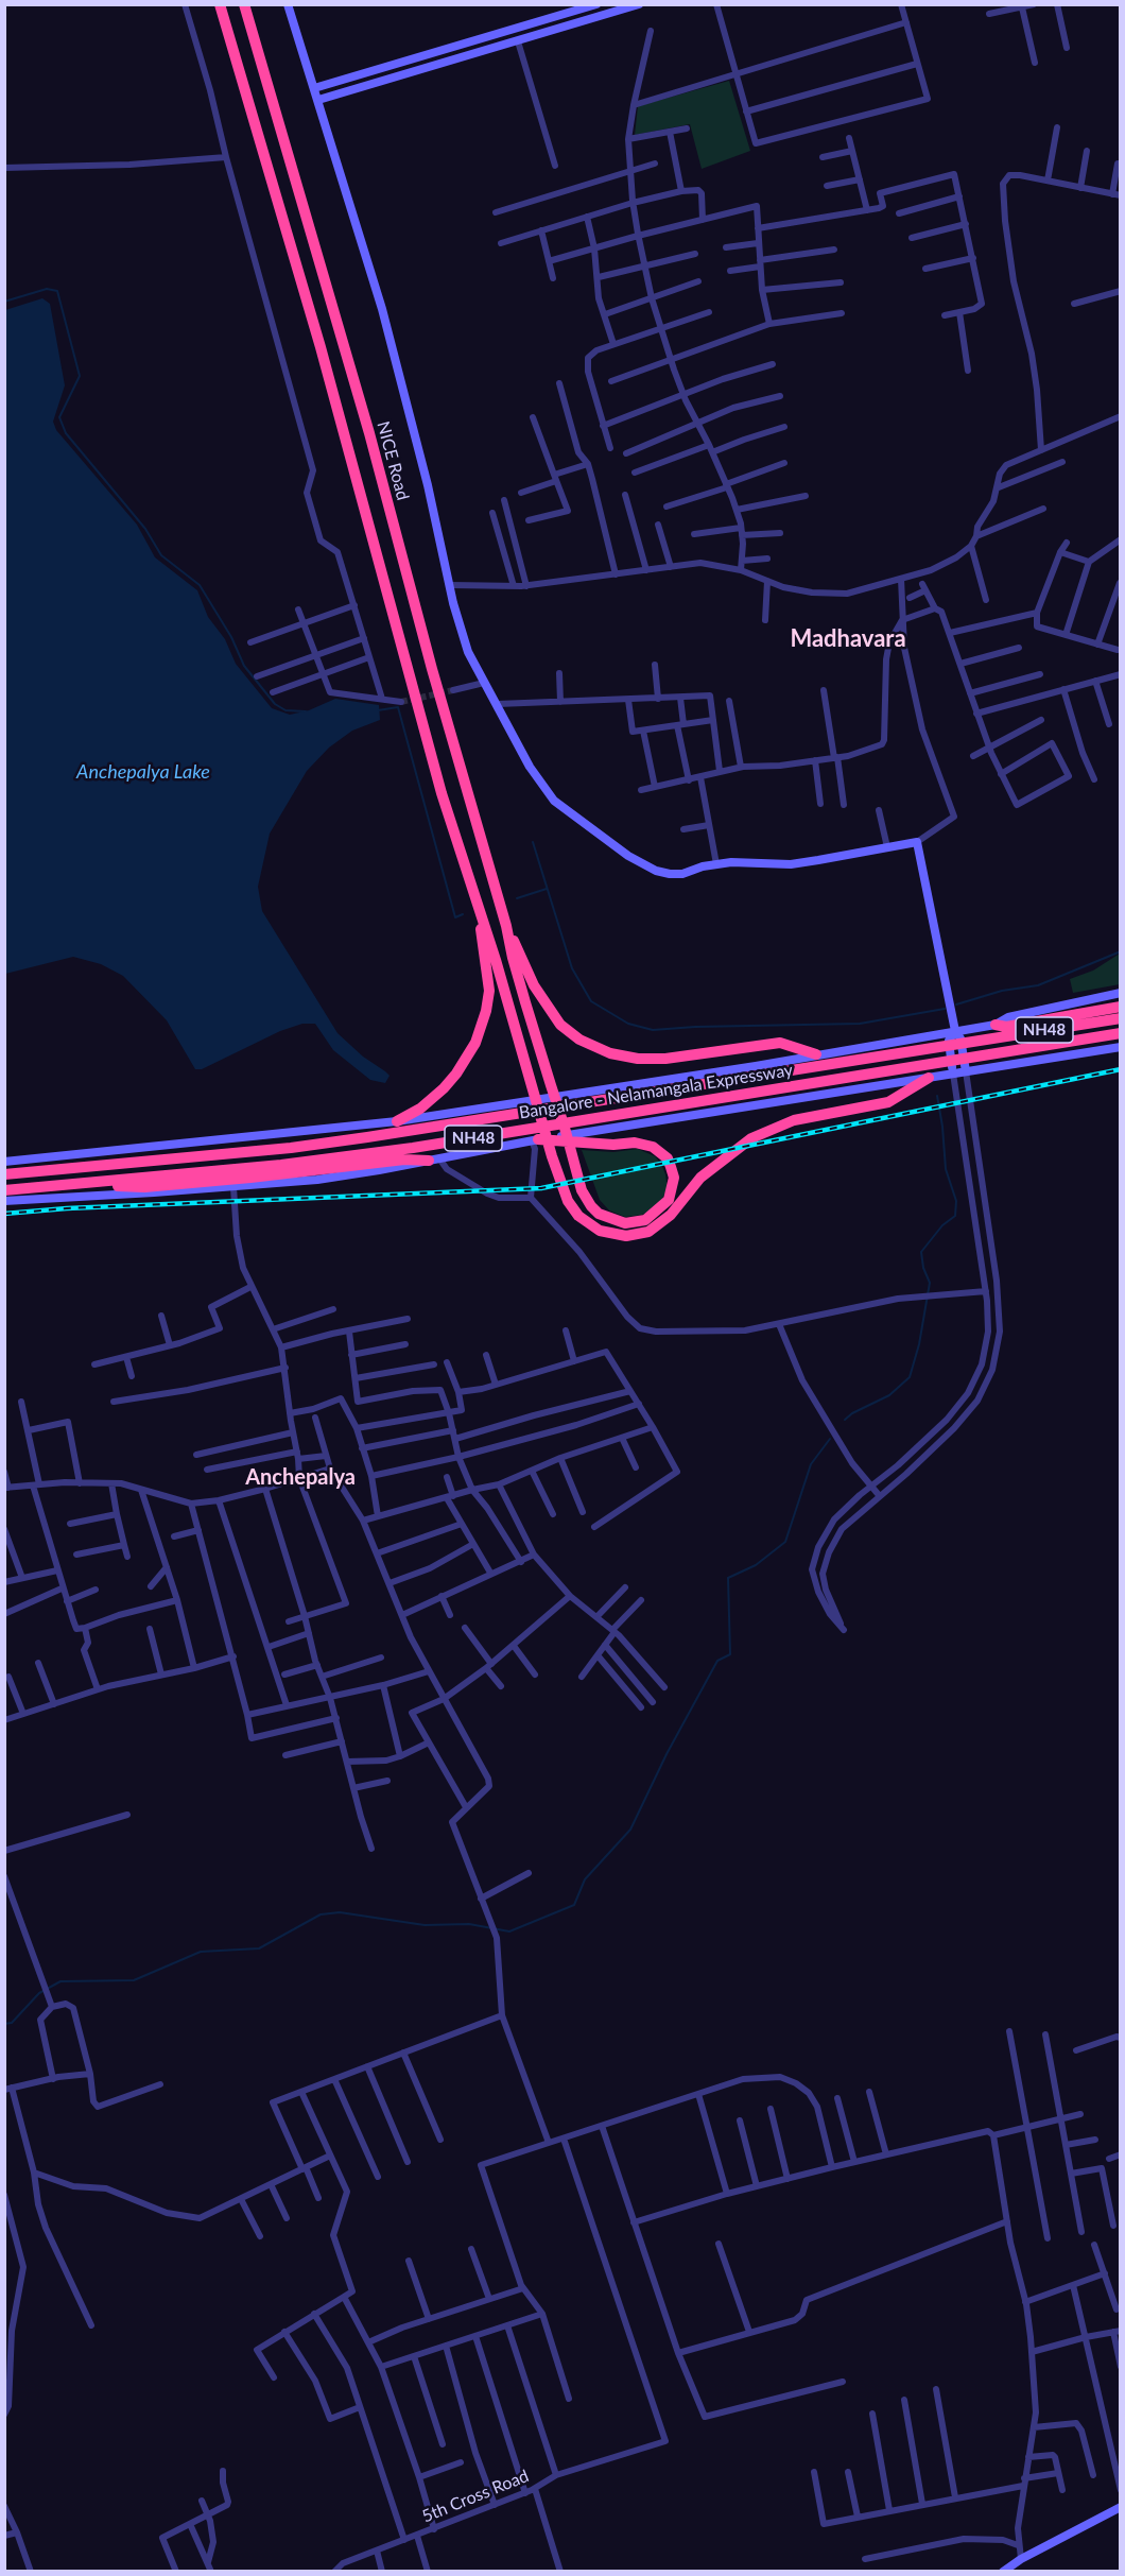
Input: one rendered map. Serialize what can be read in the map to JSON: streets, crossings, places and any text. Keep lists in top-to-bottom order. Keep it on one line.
{"streets":{"highway":["NICE Road","NH48","Bangalore - Nelamangala Expressway"],"street":["5th Cross Road"]},"districts":["Madhavara","Anchepalya"],"water":["Anchepalya Lake"]}
